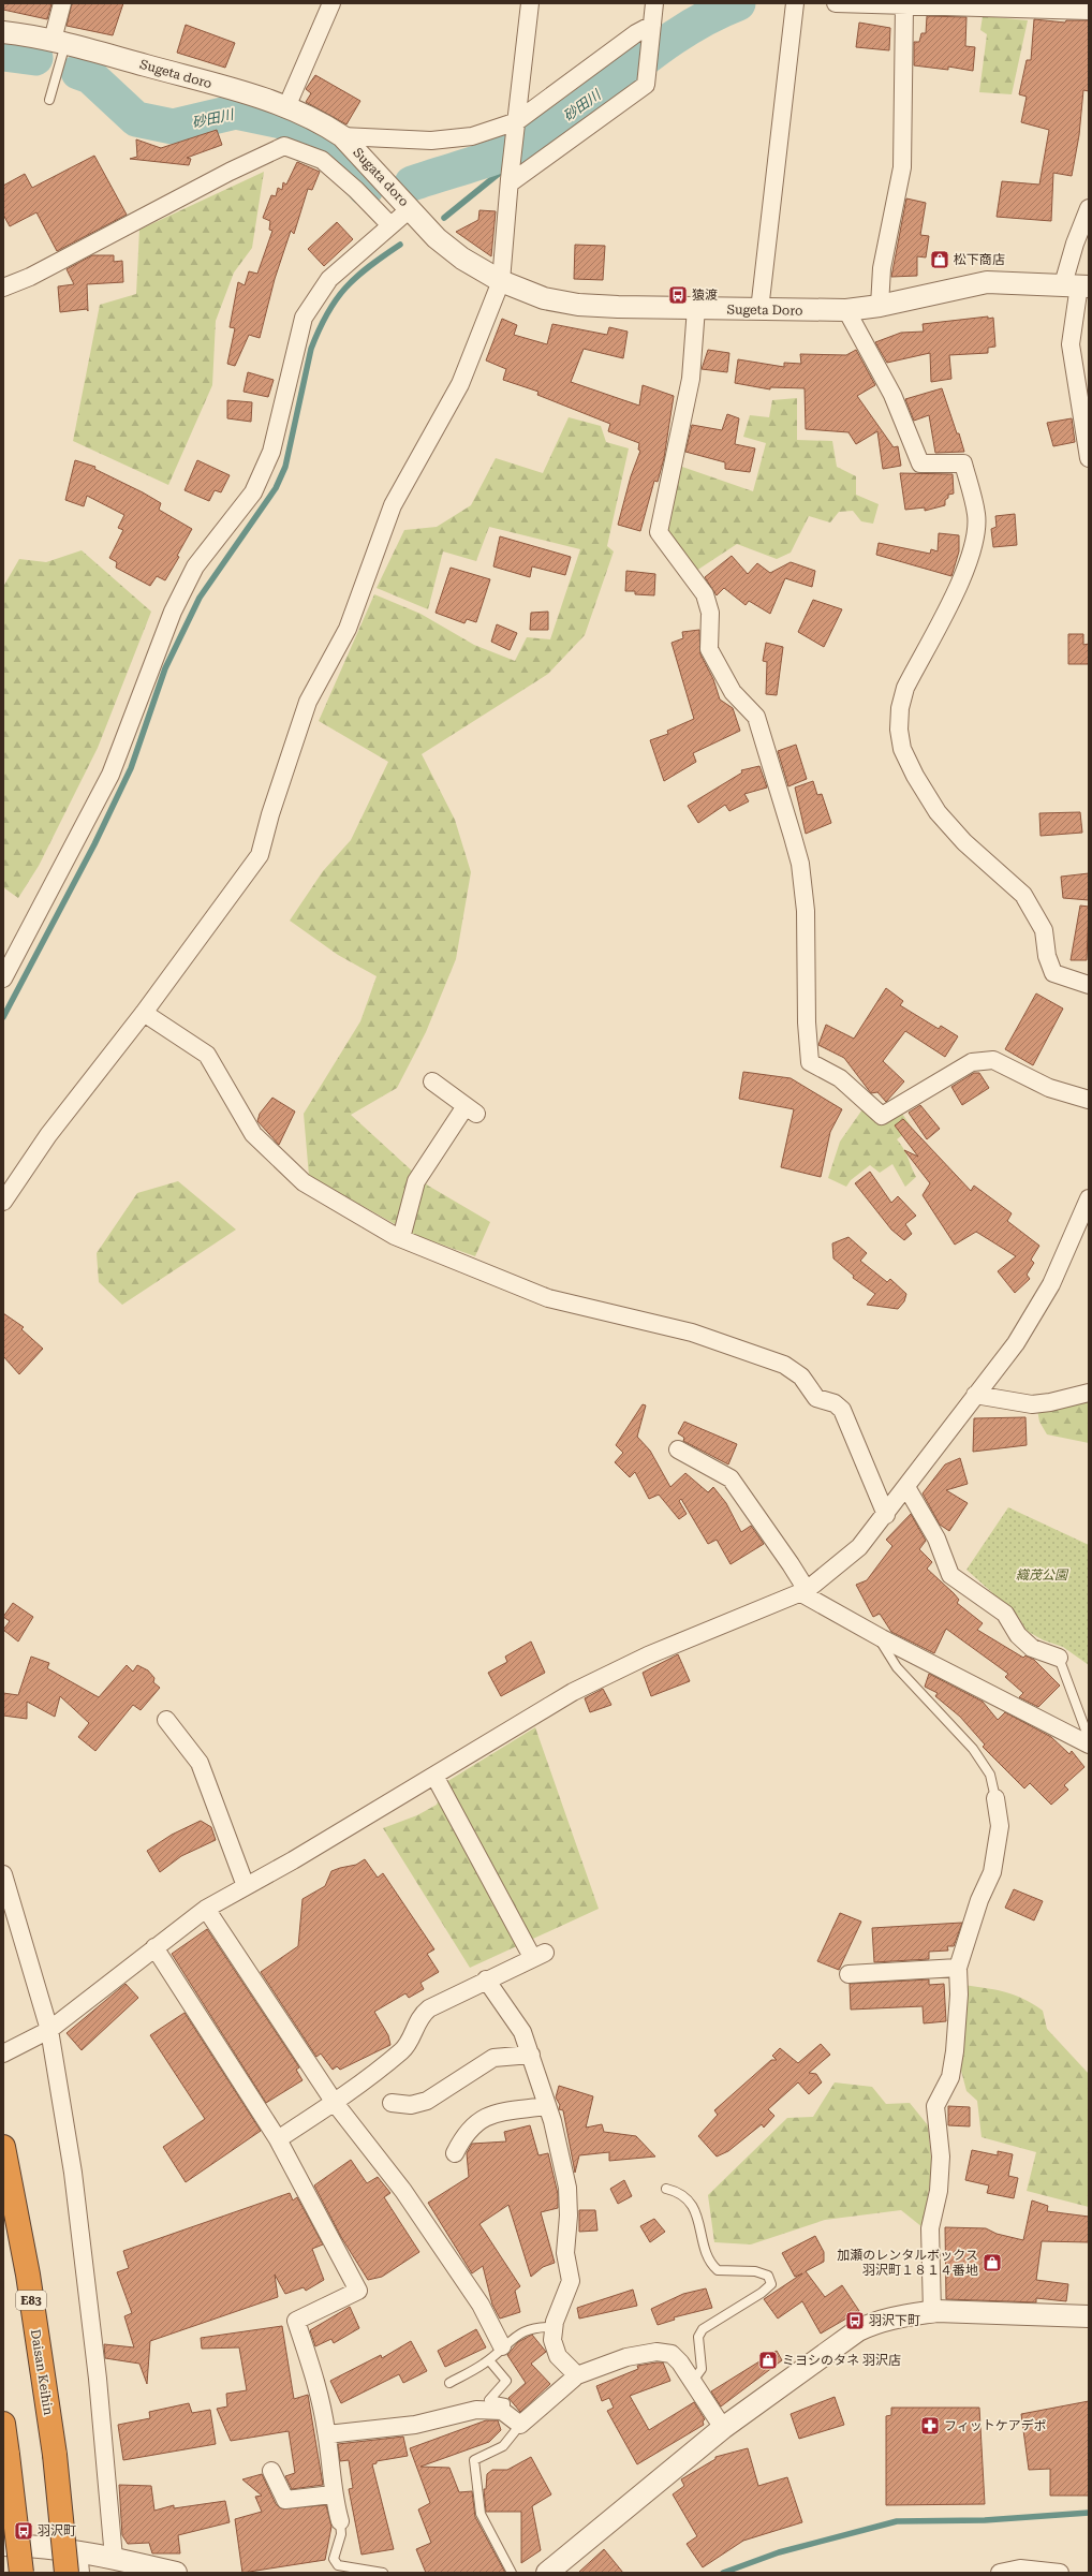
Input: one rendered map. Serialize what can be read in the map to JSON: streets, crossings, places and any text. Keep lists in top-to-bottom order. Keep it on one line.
{"streets":{"highway":["E83","Daisan Keihin"],"street":["Sugeta doro","Sugata doro","Sugeta Doro"]},"crossings":[["Sugeta doro","Sugata doro"],["Sugata doro","Sugeta Doro"]],"water":["砂田川"],"parks":["織茂公園"],"places":{"shop":["松下商店","加瀬のレンタルボックス 羽沢町１８１４番地","ミヨシのタネ 羽沢店"],"bus stop":["猿渡","羽沢下町","羽沢町"],"pharmacy":["フィットケアデポ"]}}
